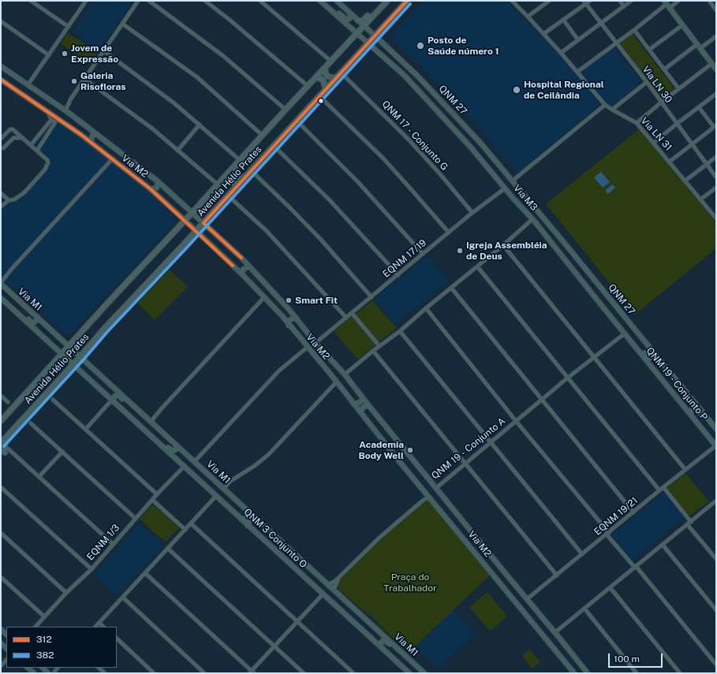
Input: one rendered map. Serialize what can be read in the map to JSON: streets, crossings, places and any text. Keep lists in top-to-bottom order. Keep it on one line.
{"streets":{"main road":["QNM 27","Via M2","Avenida Hélio Prates","Via M3","Via M1","QNM 19 - Conjunto P","QNM 19 - Conjunto A","QNM 3 Conjunto O"],"street":["Via LN 30","Via LN 31","QNM 17 - Conjunto G","EQNM 17/19","EQNM 19/21","EQNM 1/3"]},"crossings":[["QNM 27","Avenida Hélio Prates"],["QNM 17 - Conjunto G","Avenida Hélio Prates"],["QNM 17 - Conjunto G","EQNM 17/19"],["Via M2","Avenida Hélio Prates"],["Via M2","EQNM 17/19"],["Via M2","QNM 19 - Conjunto A"],["Avenida Hélio Prates","Via M3"],["Avenida Hélio Prates","Via M1"],["Via M3","EQNM 17/19"],["Via M1","QNM 3 Conjunto O"],["Via M1","EQNM 1/3"],["QNM 19 - Conjunto P","QNM 19 - Conjunto A"],["QNM 19 - Conjunto P","EQNM 19/21"]],"parks":["Praça do Trabalhador"],"places":["Posto de Saúde número 1","Jovem de Expressão","Galeria Risofloras","Hospital Regional de Ceilândia","Igreja Assembléia de Deus","Smart Fit","Academia Body Well"],"lines":["transit line 312","transit line 382"],"legend":["312","382"],"scale_bar":"100 m"}
